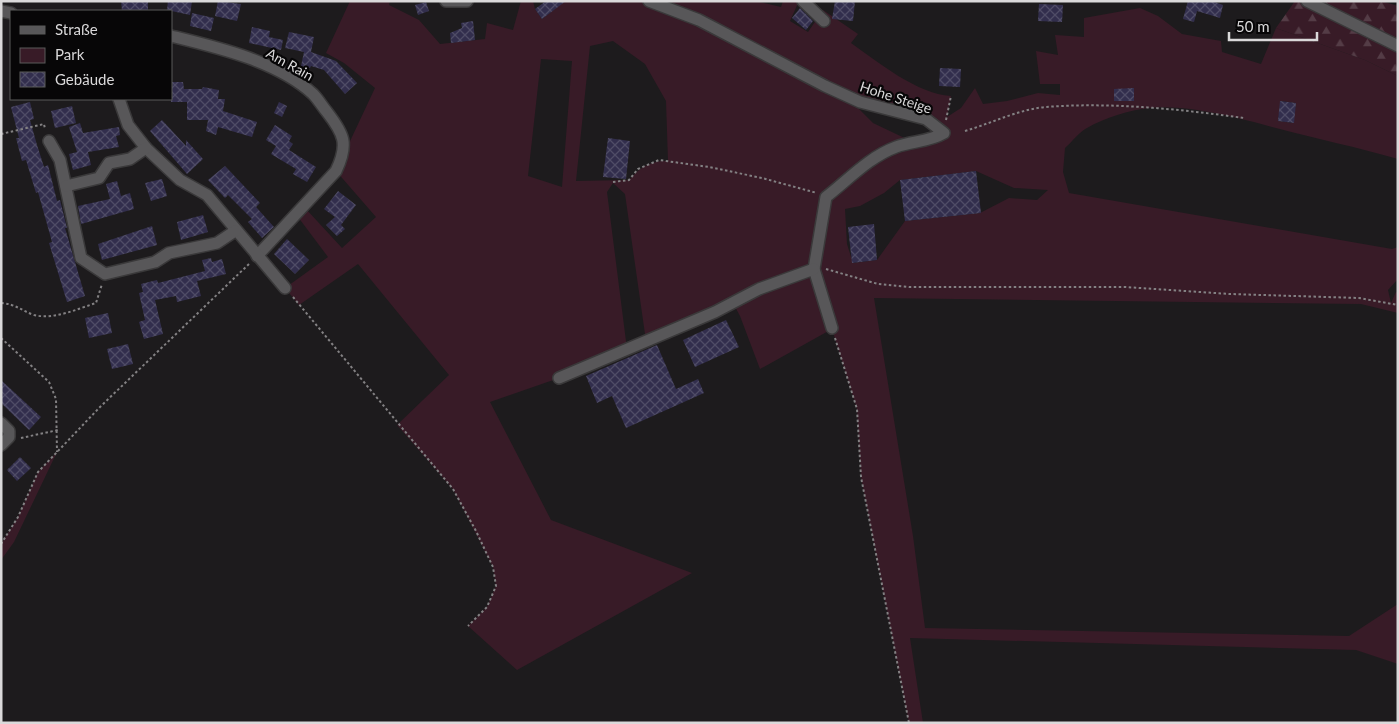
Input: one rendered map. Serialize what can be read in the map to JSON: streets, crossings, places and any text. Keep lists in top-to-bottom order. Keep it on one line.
{"streets":{"street":["Am Rain","Hohe Steige"]},"legend":["Straße","Park","Gebäude"],"scale_bar":"50 m"}
